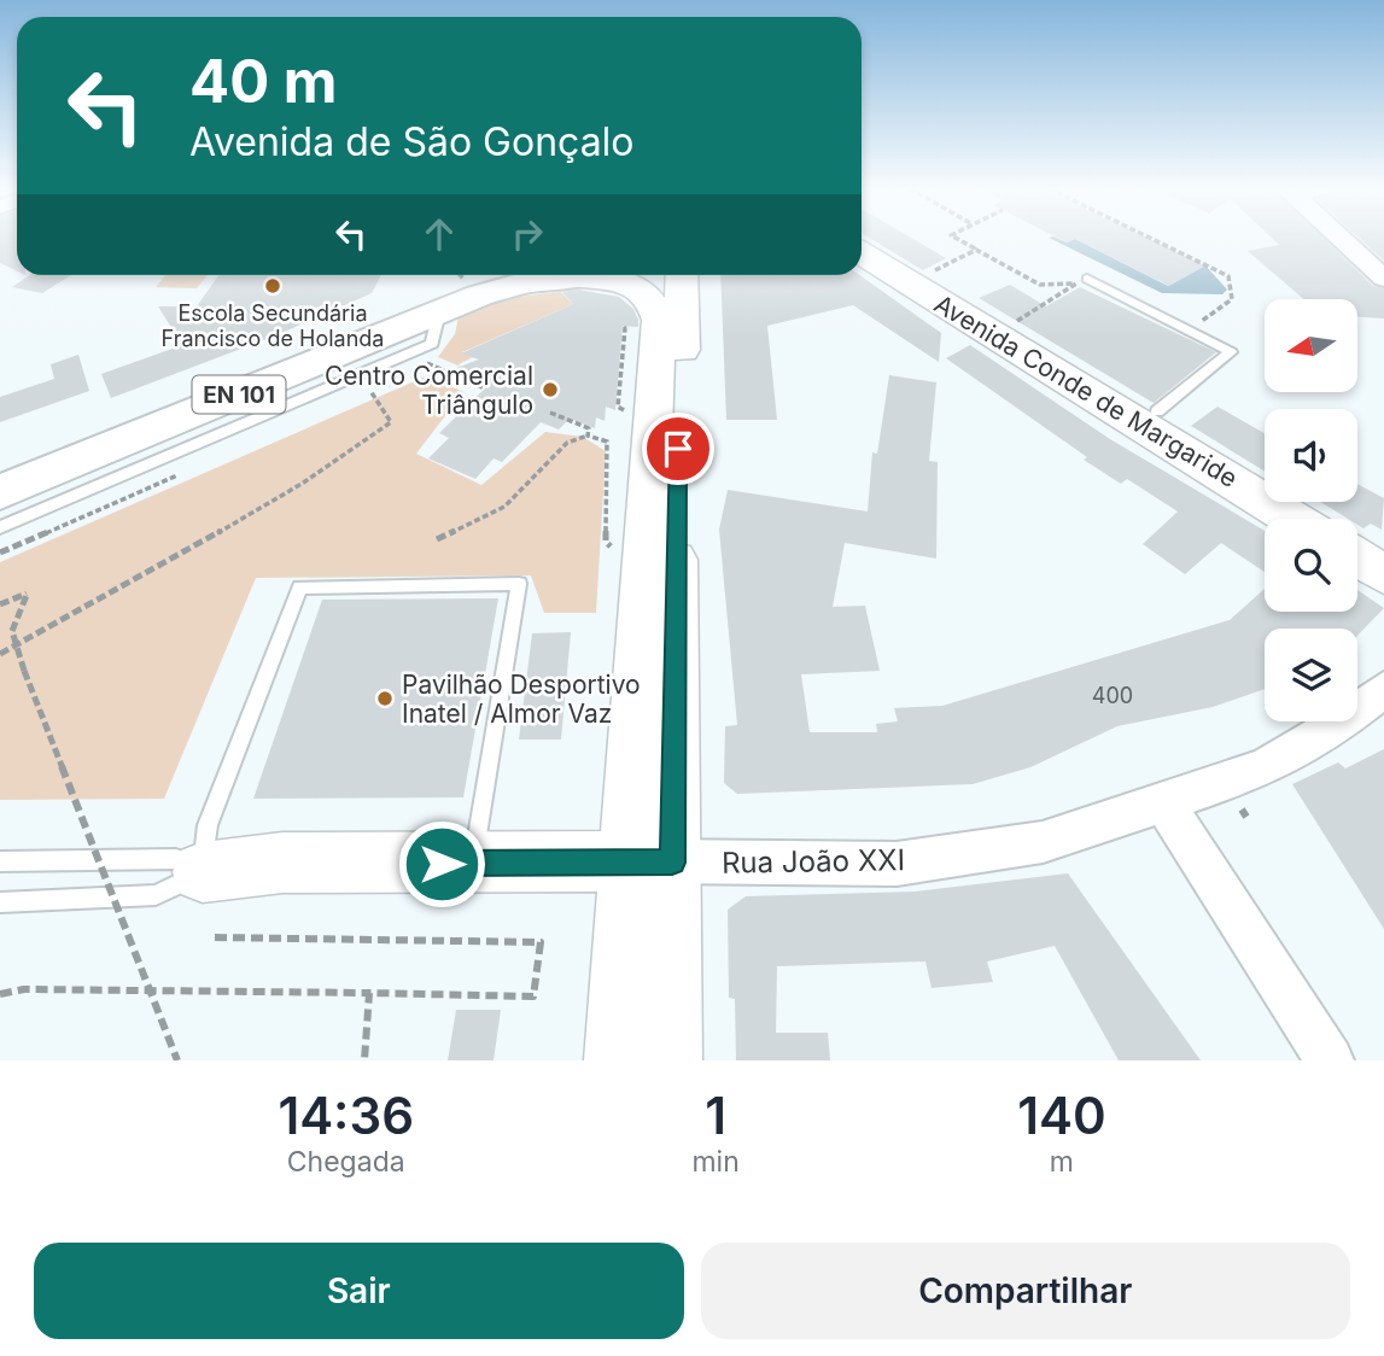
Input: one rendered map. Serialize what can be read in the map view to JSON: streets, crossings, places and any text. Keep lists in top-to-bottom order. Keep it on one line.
{"streets":{"main road":["EN 101"],"street":["Avenida Conde de Margaride","Rua João XXI"]},"places":["Escola Secundária Francisco de Holanda","Centro Comercial Triângulo","Pavilhão Desportivo Inatel / Almor Vaz"],"house_numbers":["400"],"north":"left","page":{"turn":["40 m","Avenida de São Gonçalo"],"eta":["14:36","Chegada","1","min","140","m"],"buttons":["Sair","Compartilhar"]}}
